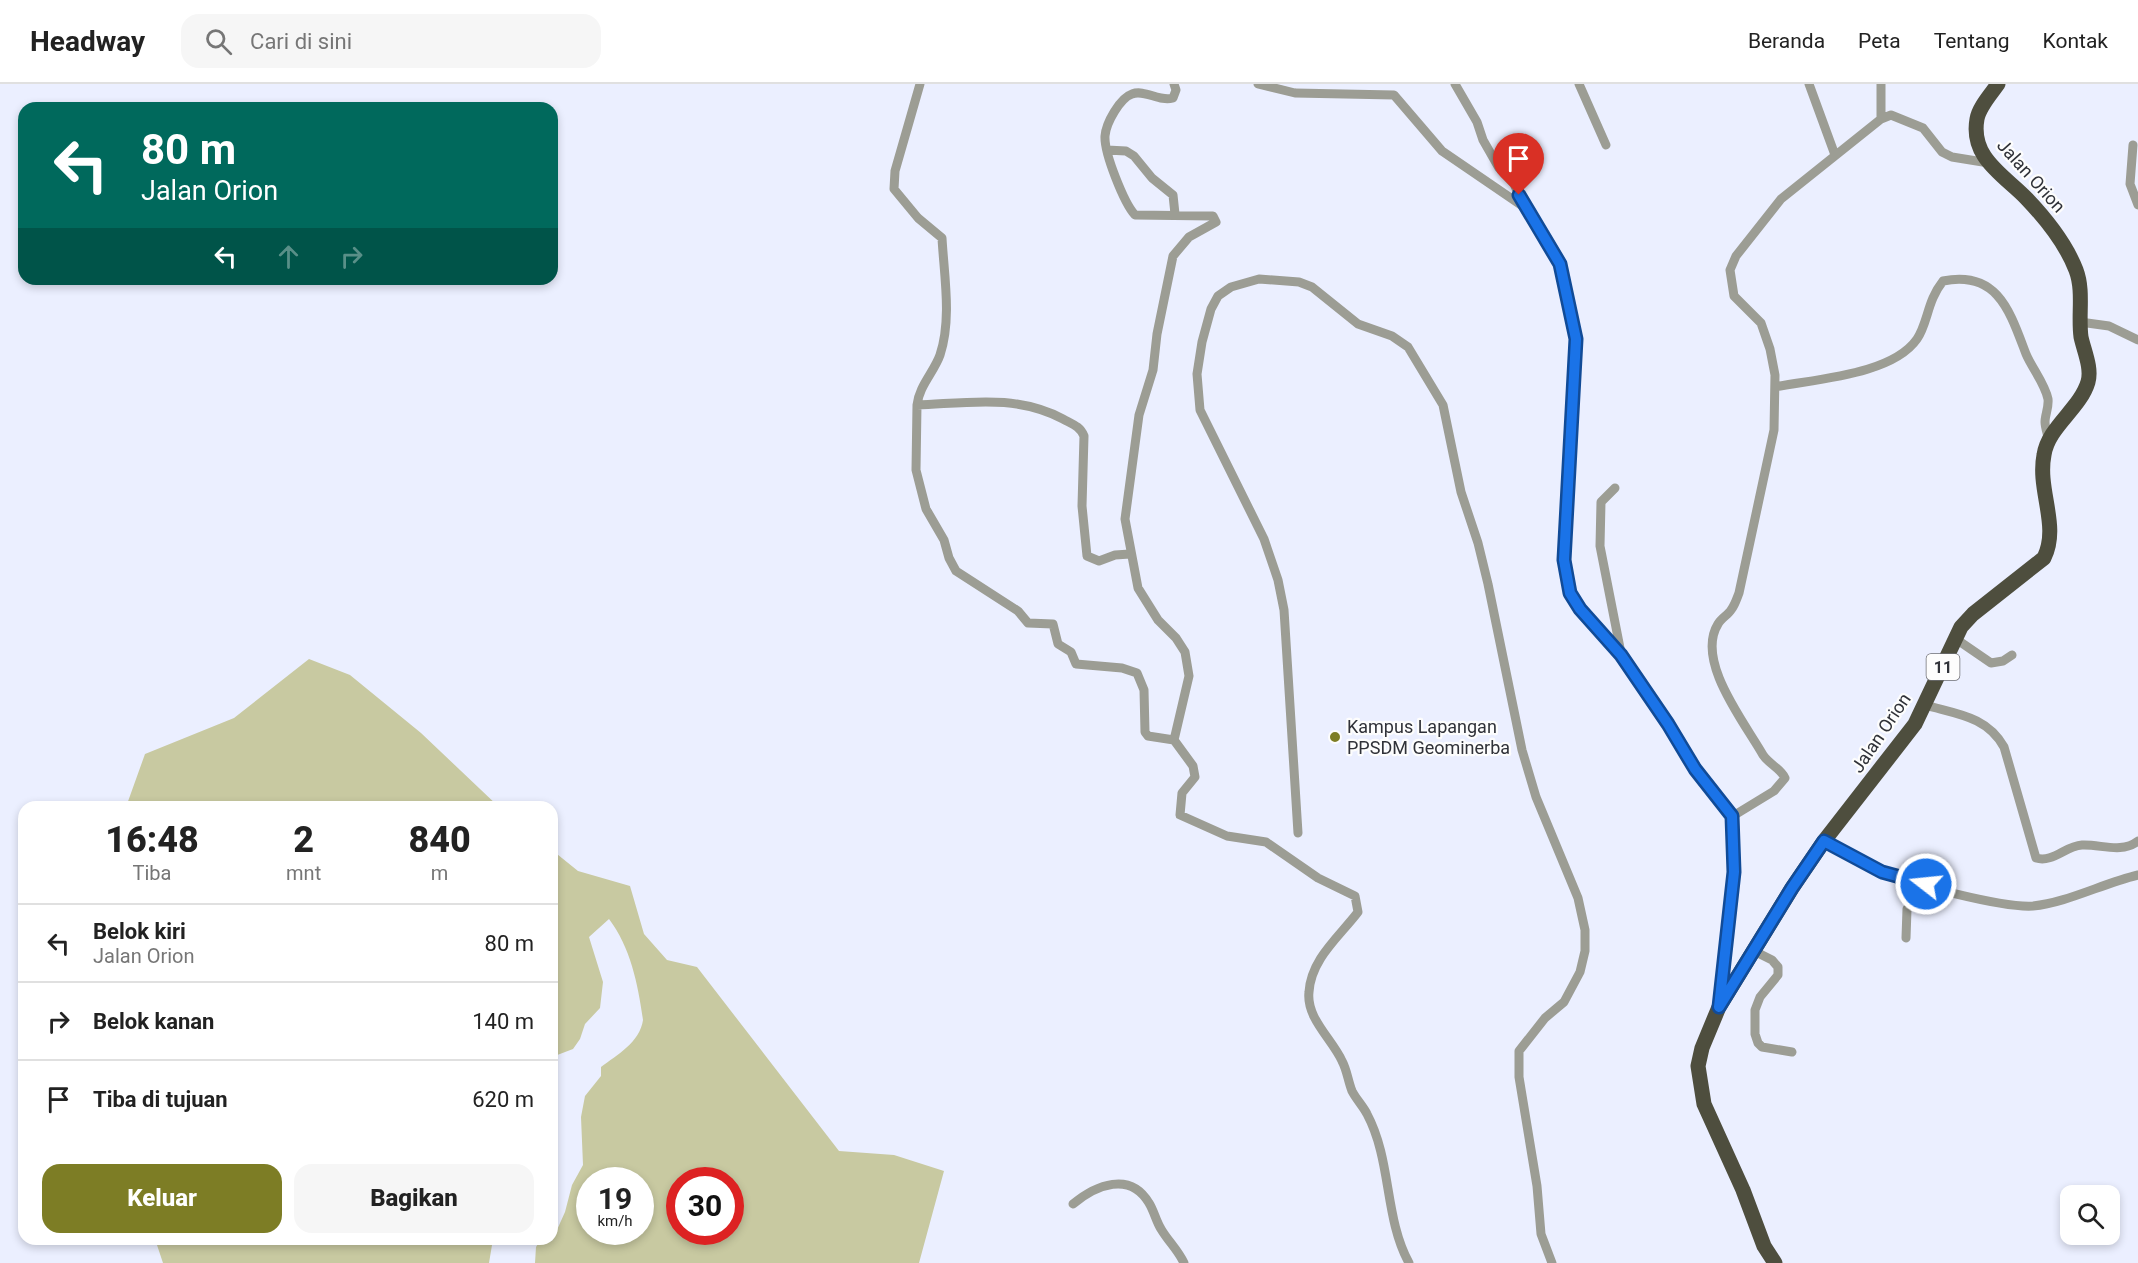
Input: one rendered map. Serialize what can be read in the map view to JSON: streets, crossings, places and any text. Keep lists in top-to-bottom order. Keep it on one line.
{"streets":{"highway":["Jalan Orion","11"]},"places":["Kampus Lapangan PPSDM Geominerba"],"page":{"header":"Headway","search":"Cari di sini","nav":["Beranda","Peta","Tentang","Kontak"],"turn":["80 m","Jalan Orion"],"eta":["16:48","Tiba","2","mnt","840","m"],"list":[{"name":"Belok kiri","note":"Jalan Orion","value":"80 m"},{"name":"Belok kanan","value":"140 m"},{"name":"Tiba di tujuan","value":"620 m"}],"buttons":["Keluar","Bagikan"],"speed":"19 km/h","limit":"30"}}
